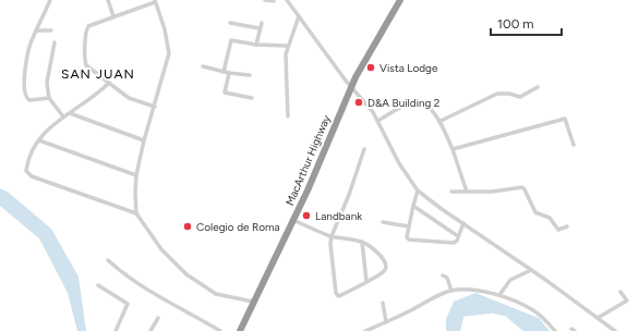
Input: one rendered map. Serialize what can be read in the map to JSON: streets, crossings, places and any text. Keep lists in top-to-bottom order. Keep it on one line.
{"streets":{"highway":["MacArthur Highway"]},"districts":["SAN JUAN"],"places":["Vista Lodge","D&A Building 2","Landbank","Colegio de Roma"],"scale_bar":"100 m"}
